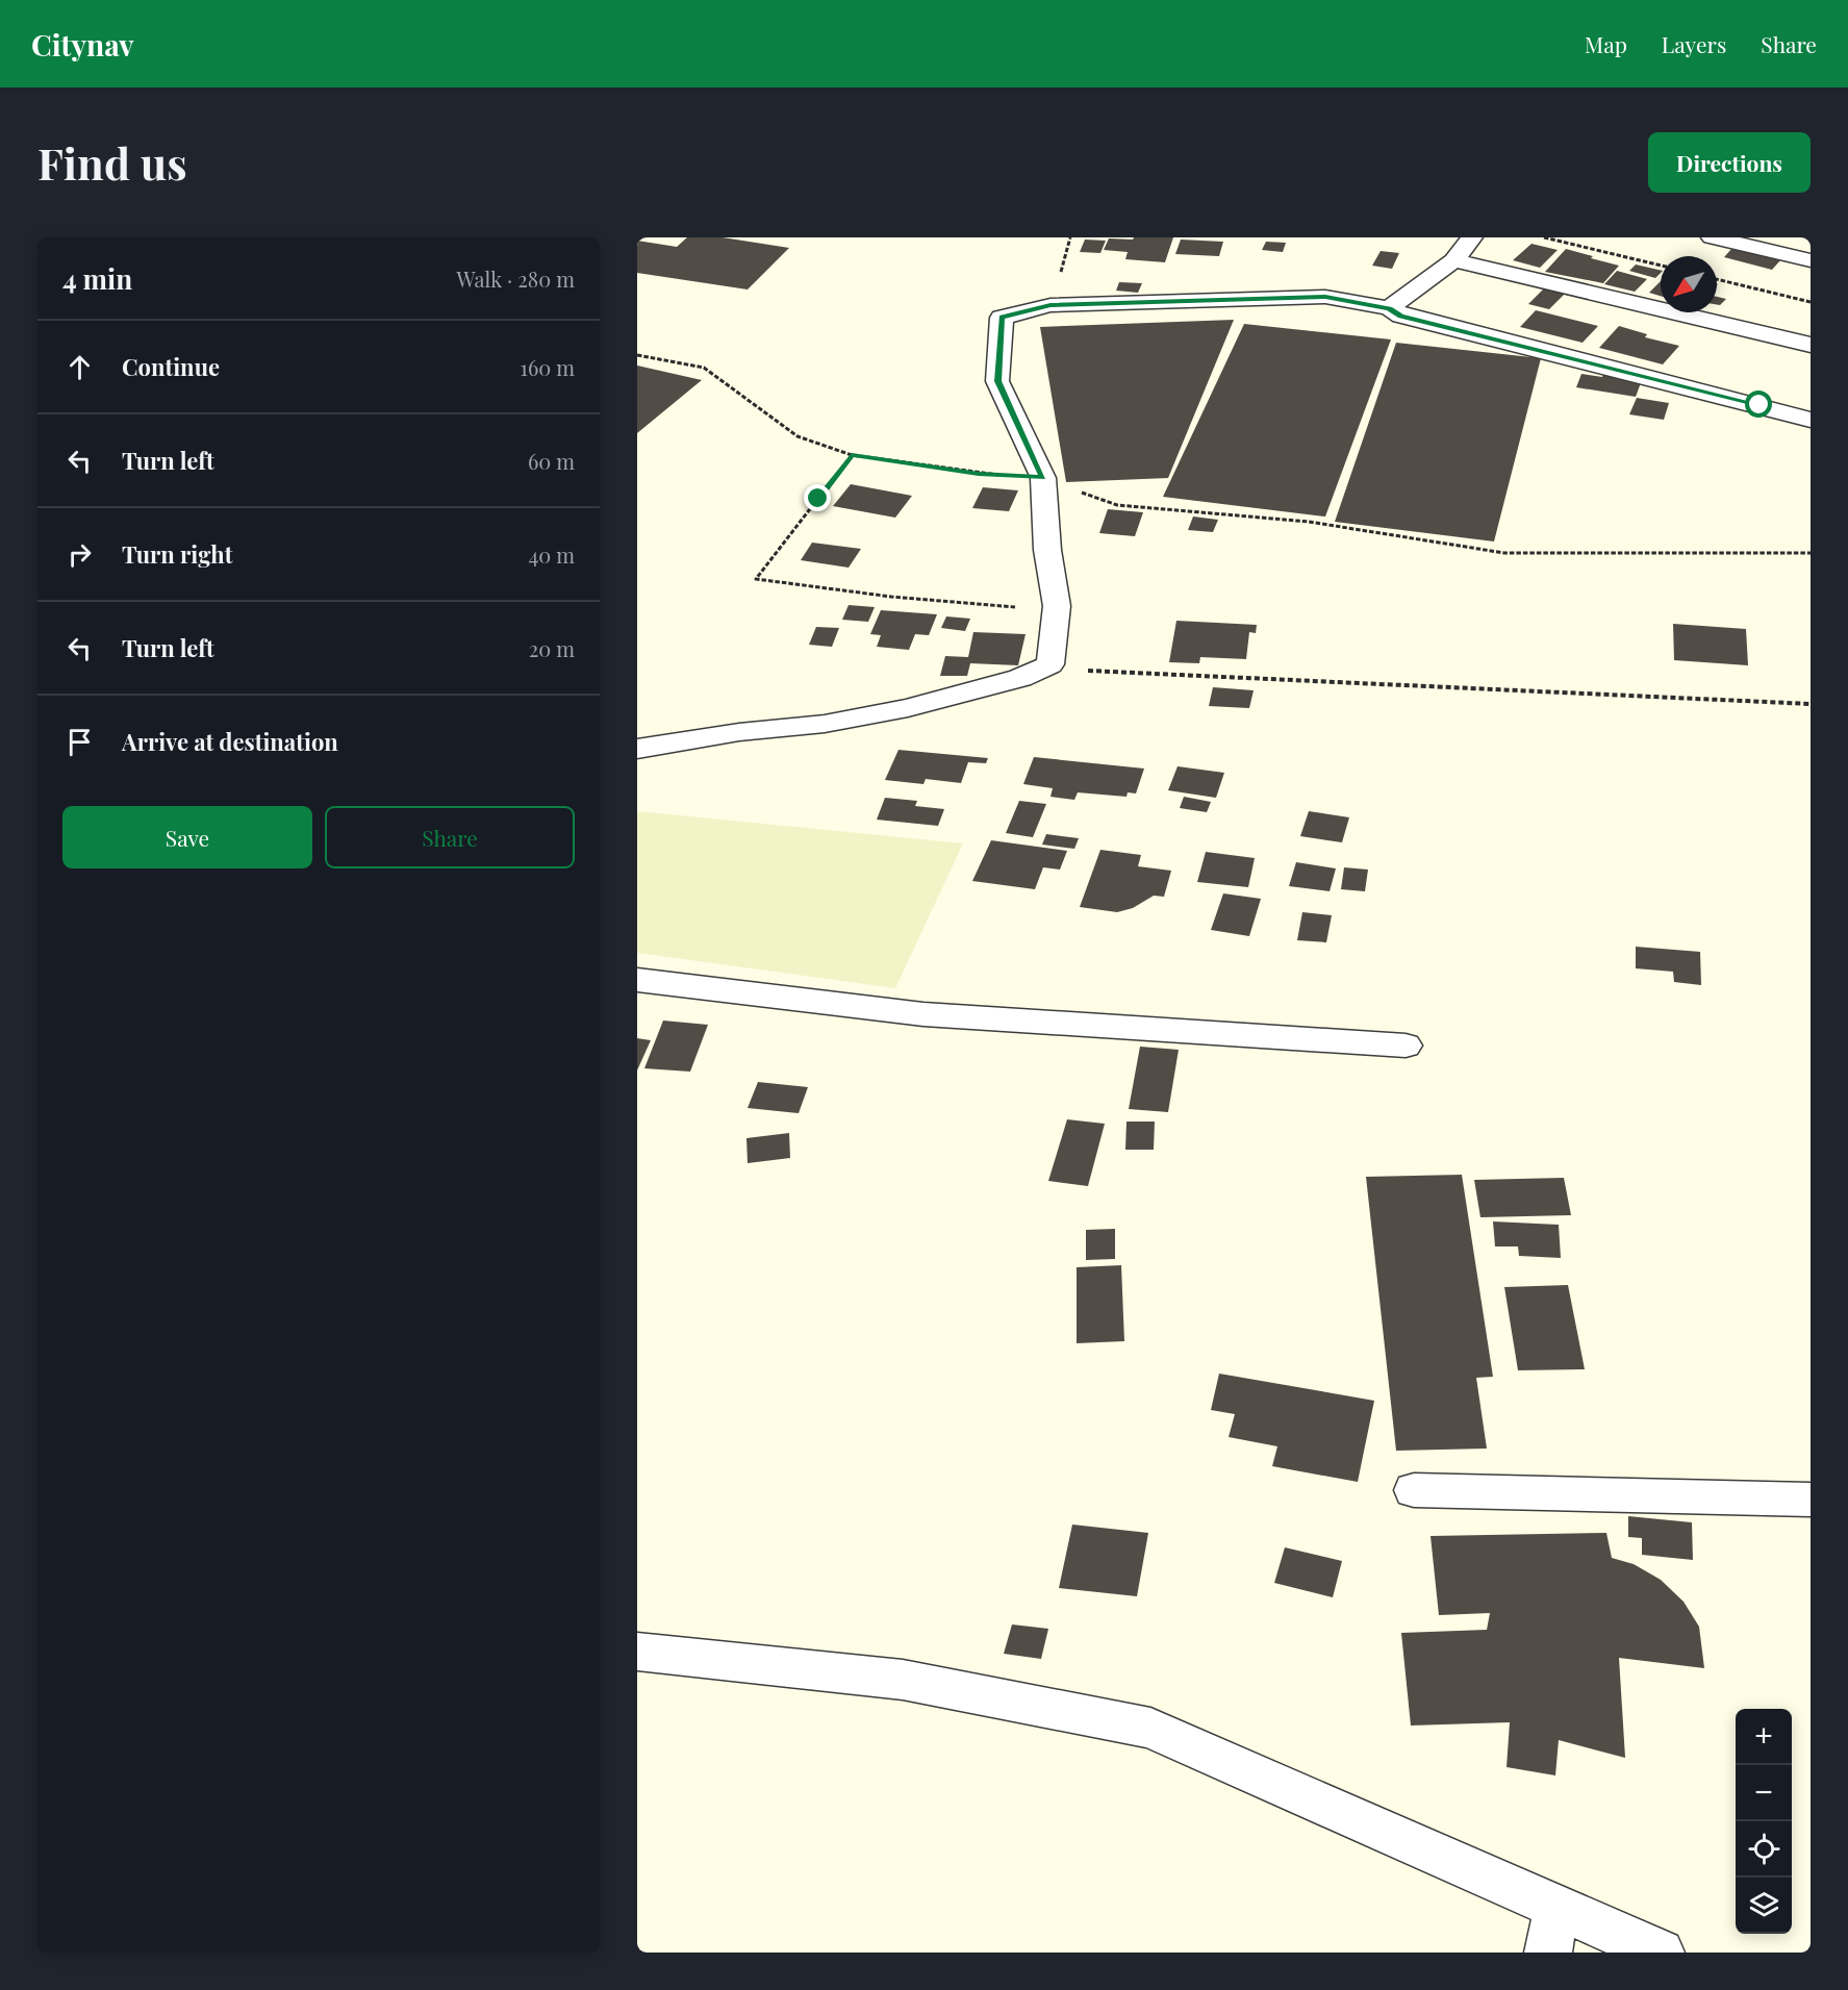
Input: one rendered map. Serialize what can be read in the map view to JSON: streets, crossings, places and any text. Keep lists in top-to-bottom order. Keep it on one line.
{"north":"bottom left","page":{"header":"Citynav","nav":["Map","Layers","Share"],"buttons":["Directions",["Save","Share"]],"title":"Find us","heading":["4 min","Walk · 280 m"],"list":[["Continue","160 m"],["Turn left","60 m"],["Turn right","40 m"],["Turn left","20 m"],"Arrive at destination"],"map_buttons":["+","−"]}}
